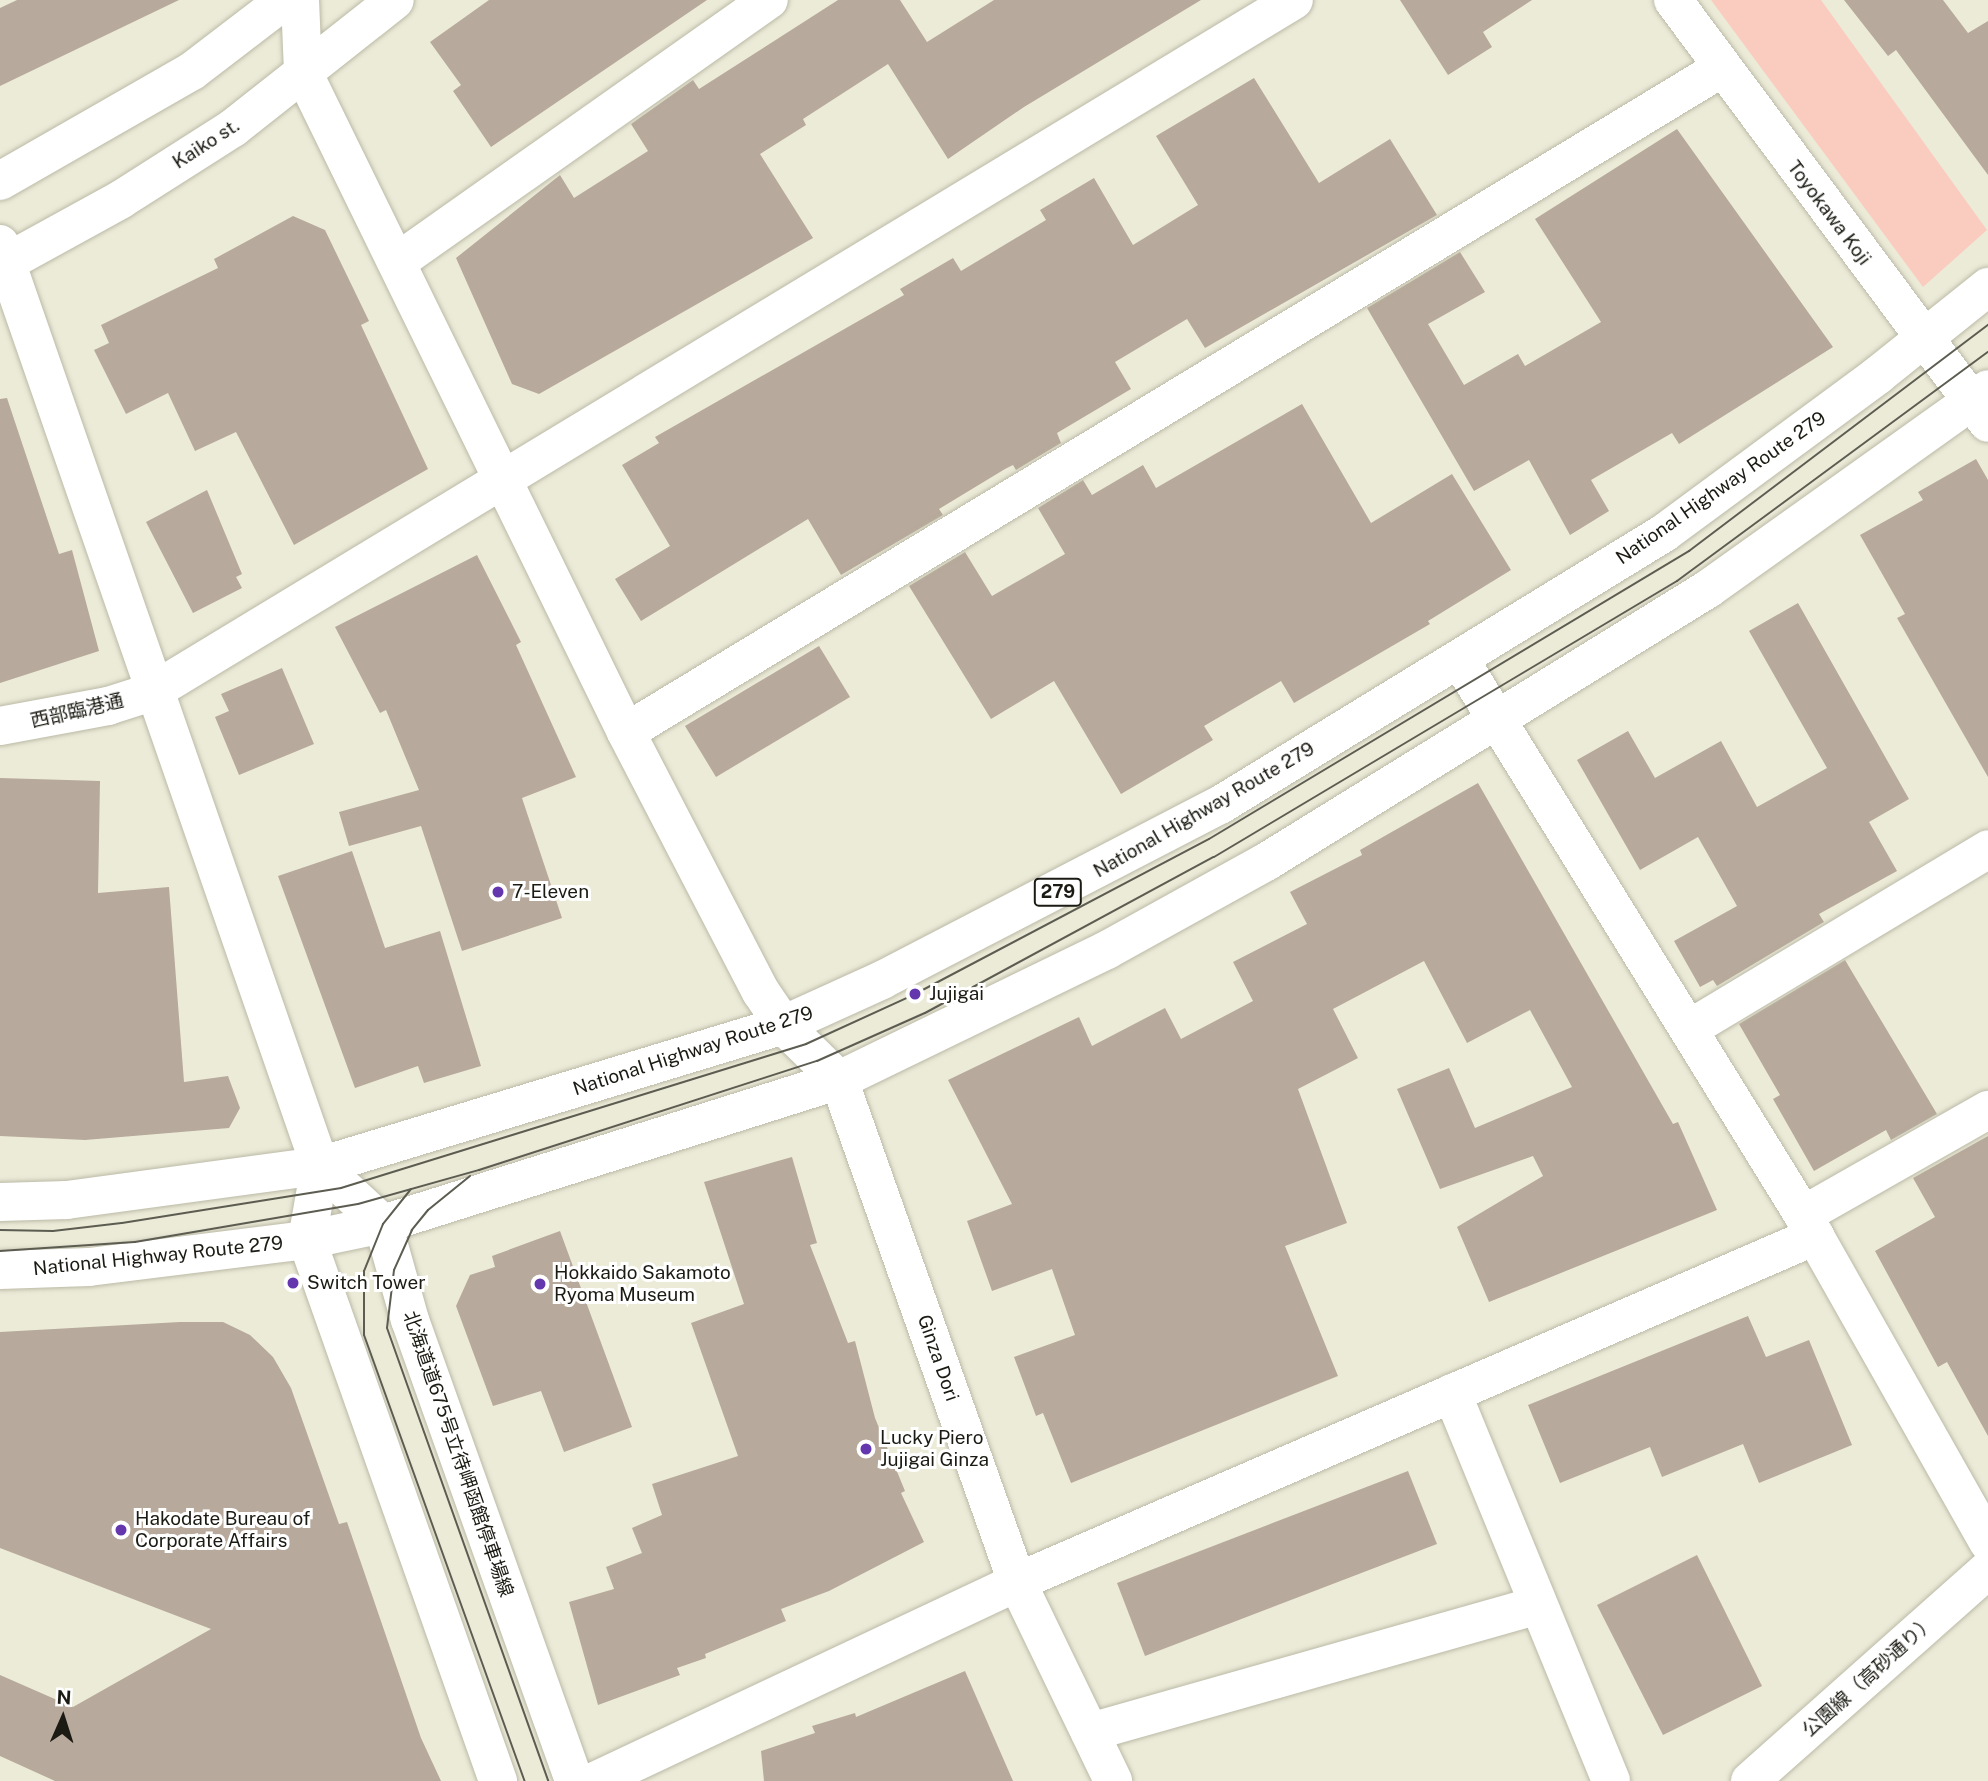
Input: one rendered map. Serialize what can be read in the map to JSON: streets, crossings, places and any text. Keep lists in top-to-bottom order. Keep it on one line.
{"streets":{"main road":["Kaiko st.","Toyokawa Koji","National Highway Route 279","西部臨港通","279","Ginza Dori","北海道道675号立待岬函館停車場線","公園線（高砂通り）"]},"crossings":[["Kaiko st.","Ginza Dori"],["Toyokawa Koji","National Highway Route 279"],["National Highway Route 279","Ginza Dori"],["National Highway Route 279","北海道道675号立待岬函館停車場線"],["西部臨港通","Ginza Dori"]],"places":["7-Eleven","Jujigai","Switch Tower","Hokkaido Sakamoto Ryoma Museum","Lucky Piero Jujigai Ginza","Hakodate Bureau of Corporate Affairs"],"north":"top"}
